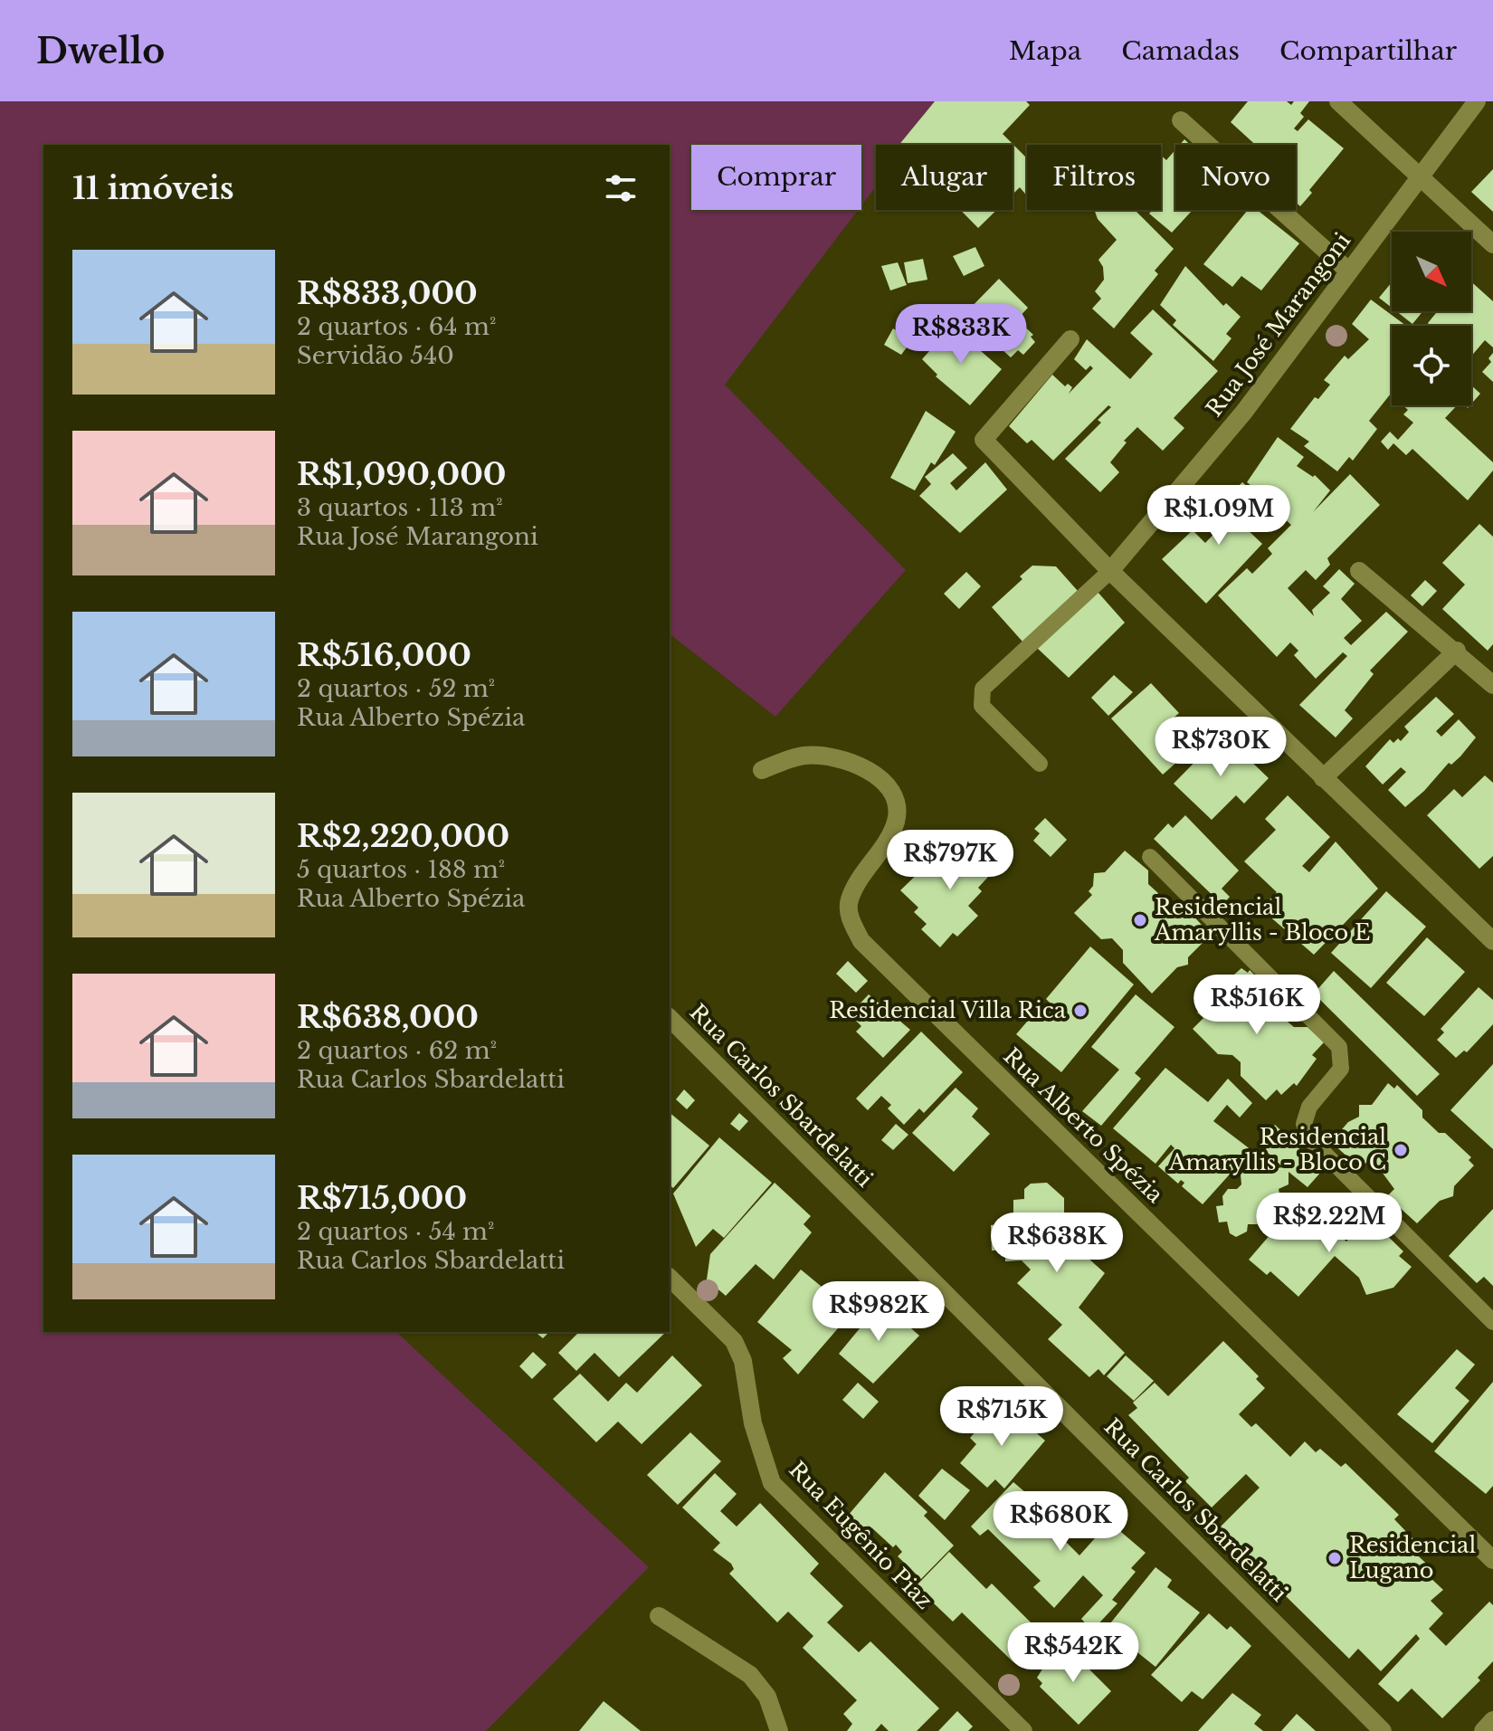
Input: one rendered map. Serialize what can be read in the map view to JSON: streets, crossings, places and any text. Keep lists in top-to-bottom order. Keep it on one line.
{"streets":{"street":["Rua José Marangoni","Rua Carlos Sbardelatti","Rua Alberto Spézia","Rua Eugênio Piaz"]},"places":["Residencial Amaryllis - Bloco E","Residencial Villa Rica","Residencial Amaryllis - Bloco C","Residencial Lugano"],"north":"bottom right","page":{"header":"Dwello","nav":["Mapa","Camadas","Compartilhar"],"chip":["Comprar","Alugar","Filtros","Novo"],"heading":"11 imóveis","list":[{"name":"R$833,000","note":"2 quartos · 64 m² · Servidão 540"},{"name":"R$1,090,000","note":"3 quartos · 113 m² · Rua José Marangoni"},{"name":"R$516,000","note":"2 quartos · 52 m² · Rua Alberto Spézia"},{"name":"R$2,220,000","note":"5 quartos · 188 m² · Rua Alberto Spézia"},{"name":"R$638,000","note":"2 quartos · 62 m² · Rua Carlos Sbardelatti"},{"name":"R$715,000","note":"2 quartos · 54 m² · Rua Carlos Sbardelatti"}],"price":["R$833K","R$1.09M","R$730K","R$797K","R$516K","R$2.22M","R$638K","R$982K","R$715K","R$680K","R$542K"]}}
